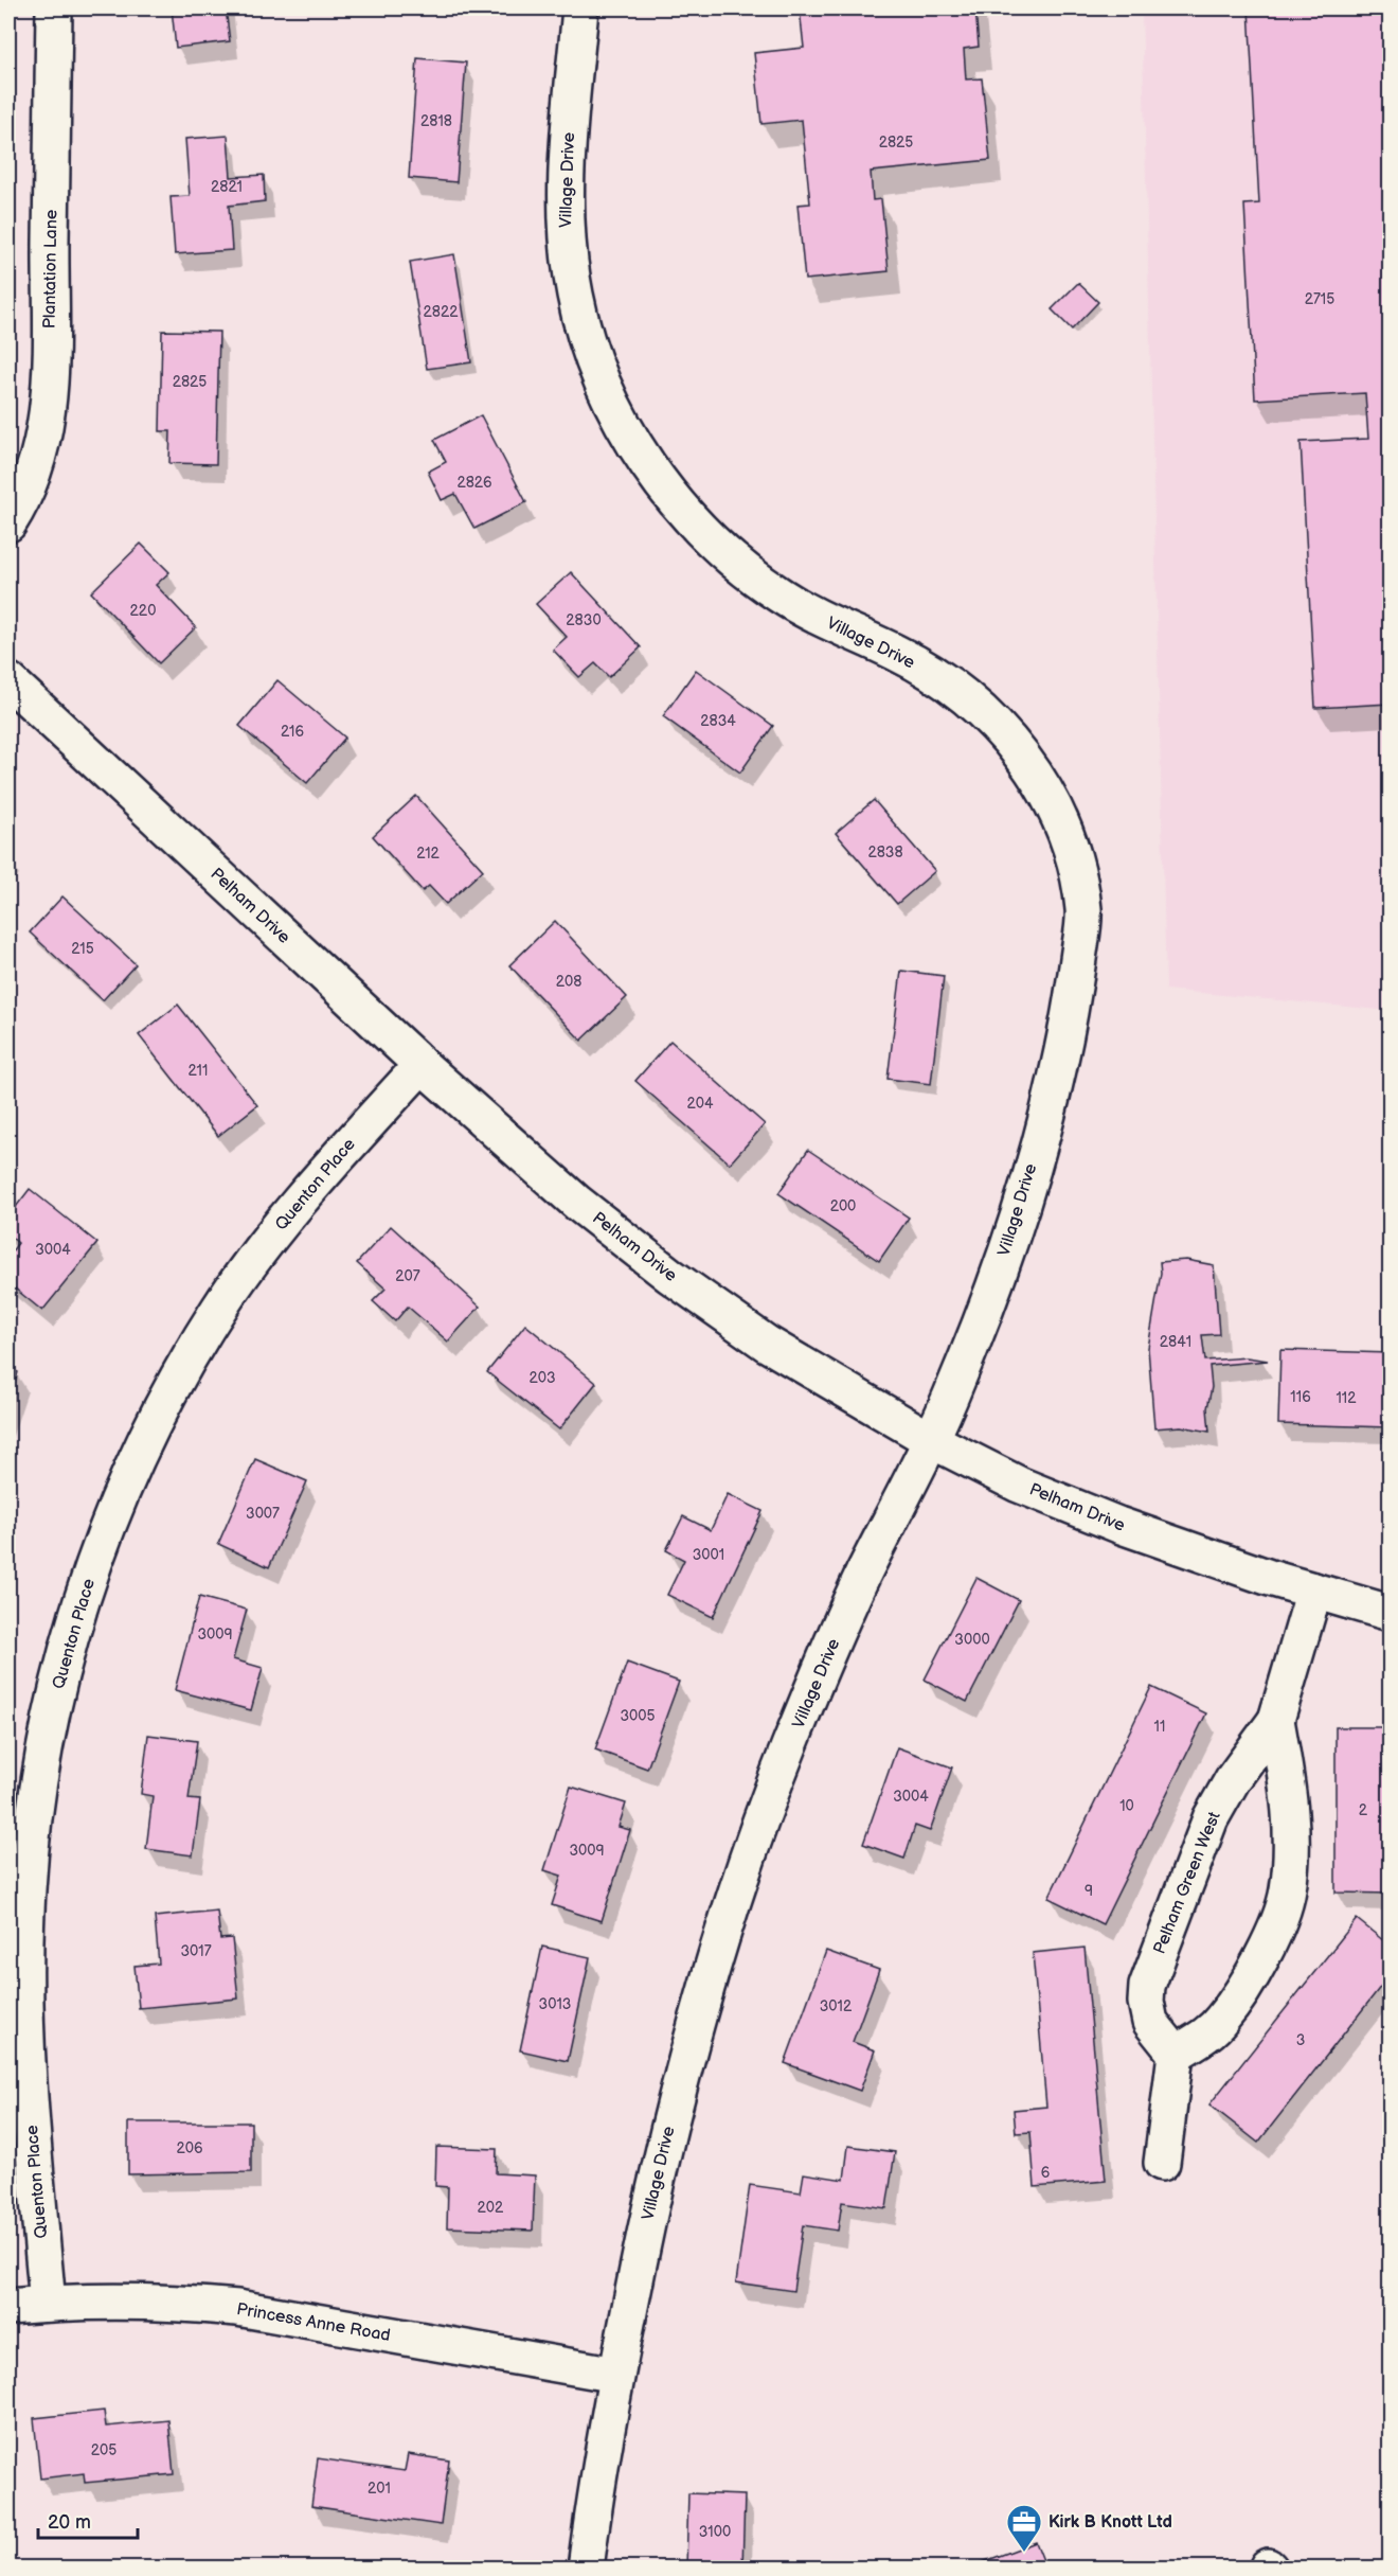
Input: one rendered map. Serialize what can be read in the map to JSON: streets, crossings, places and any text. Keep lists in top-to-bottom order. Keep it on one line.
{"streets":{"street":["Village Drive","Plantation Lane","Pelham Drive","Quenton Place","Pelham Green West","Princess Anne Road"]},"crossings":[["Village Drive","Pelham Drive"],["Village Drive","Princess Anne Road"],["Pelham Drive","Quenton Place"],["Pelham Drive","Pelham Green West"],["Quenton Place","Princess Anne Road"]],"places":{"office":["Kirk B Knott Ltd"]},"house_numbers":["2818","2825","2821","2715","2822","2825","2826","220","2830","2834","216","2838","212","215","208","211","204","200","3004","207","2841","203","116","112","3007","3001","3009","3000","3005","11","3004","10","2","3009","9","3017","3013","3012","3","206","6","202","205","201","3100"],"scale_bar":"20 m"}
